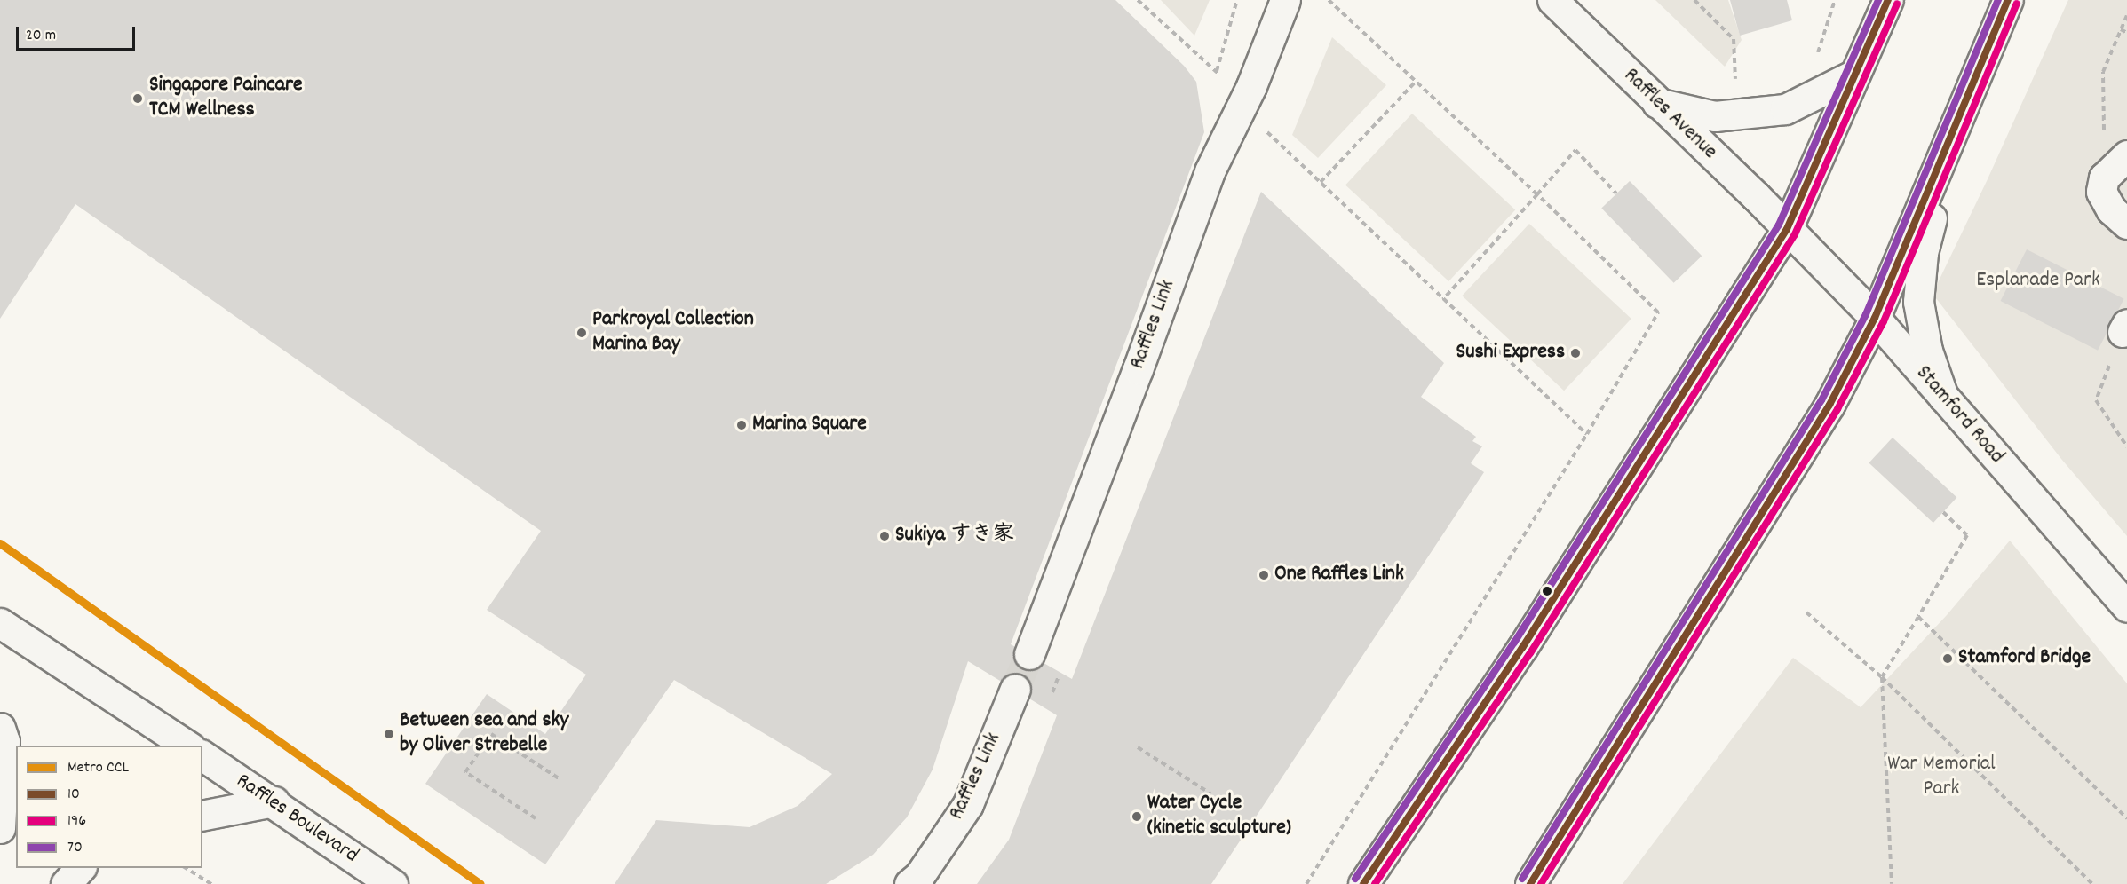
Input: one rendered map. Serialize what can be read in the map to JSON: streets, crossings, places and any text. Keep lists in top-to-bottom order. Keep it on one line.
{"streets":{"main road":["Raffles Avenue","Raffles Link","Stamford Road","Raffles Boulevard"]},"crossings":[["Raffles Avenue","Stamford Road"]],"parks":["Esplanade Park","War Memorial Park"],"places":["Singapore Paincare TCM Wellness","Parkroyal Collection Marina Bay","Sushi Express","Marina Square","Sukiya すき家","One Raffles Link","Stamford Bridge","Between sea and sky by Oliver Strebelle","Water Cycle (kinetic sculpture)"],"lines":["transit line 10","transit line 70","transit line 196","metro line CCL"],"legend":["Metro CCL","10","196","70"],"scale_bar":"20 m"}
